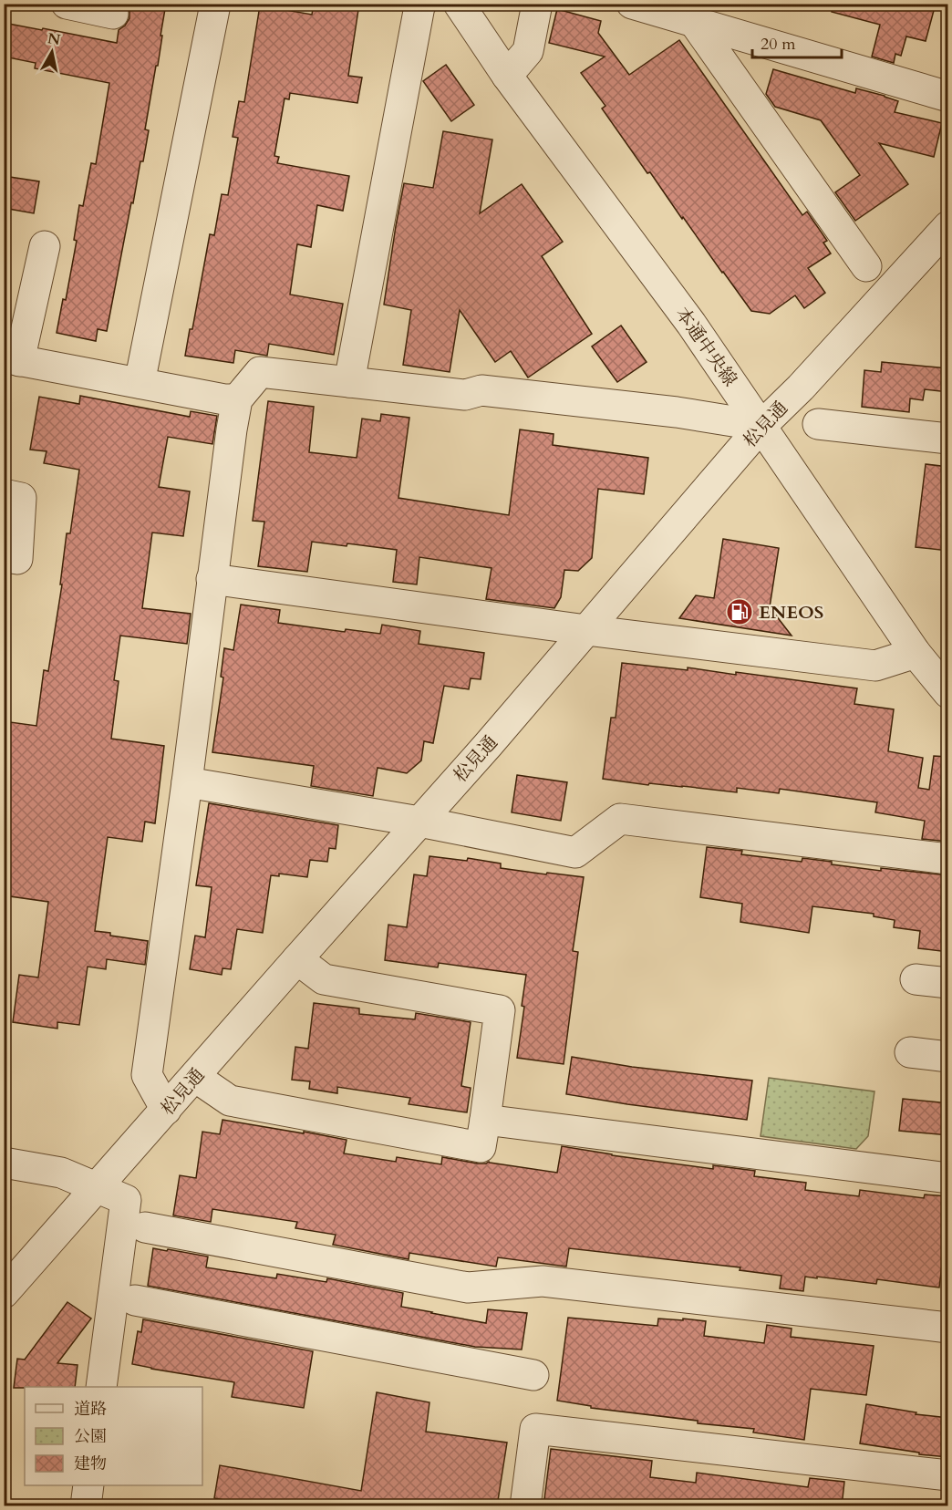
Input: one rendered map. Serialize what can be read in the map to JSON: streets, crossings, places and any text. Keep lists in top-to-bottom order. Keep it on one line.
{"streets":{"street":["本通中央線","松見通"]},"crossings":[["本通中央線","松見通"]],"places":{"fuel station":["ENEOS"]},"legend":["道路","公園","建物"],"scale_bar":"20 m","north":"top"}
